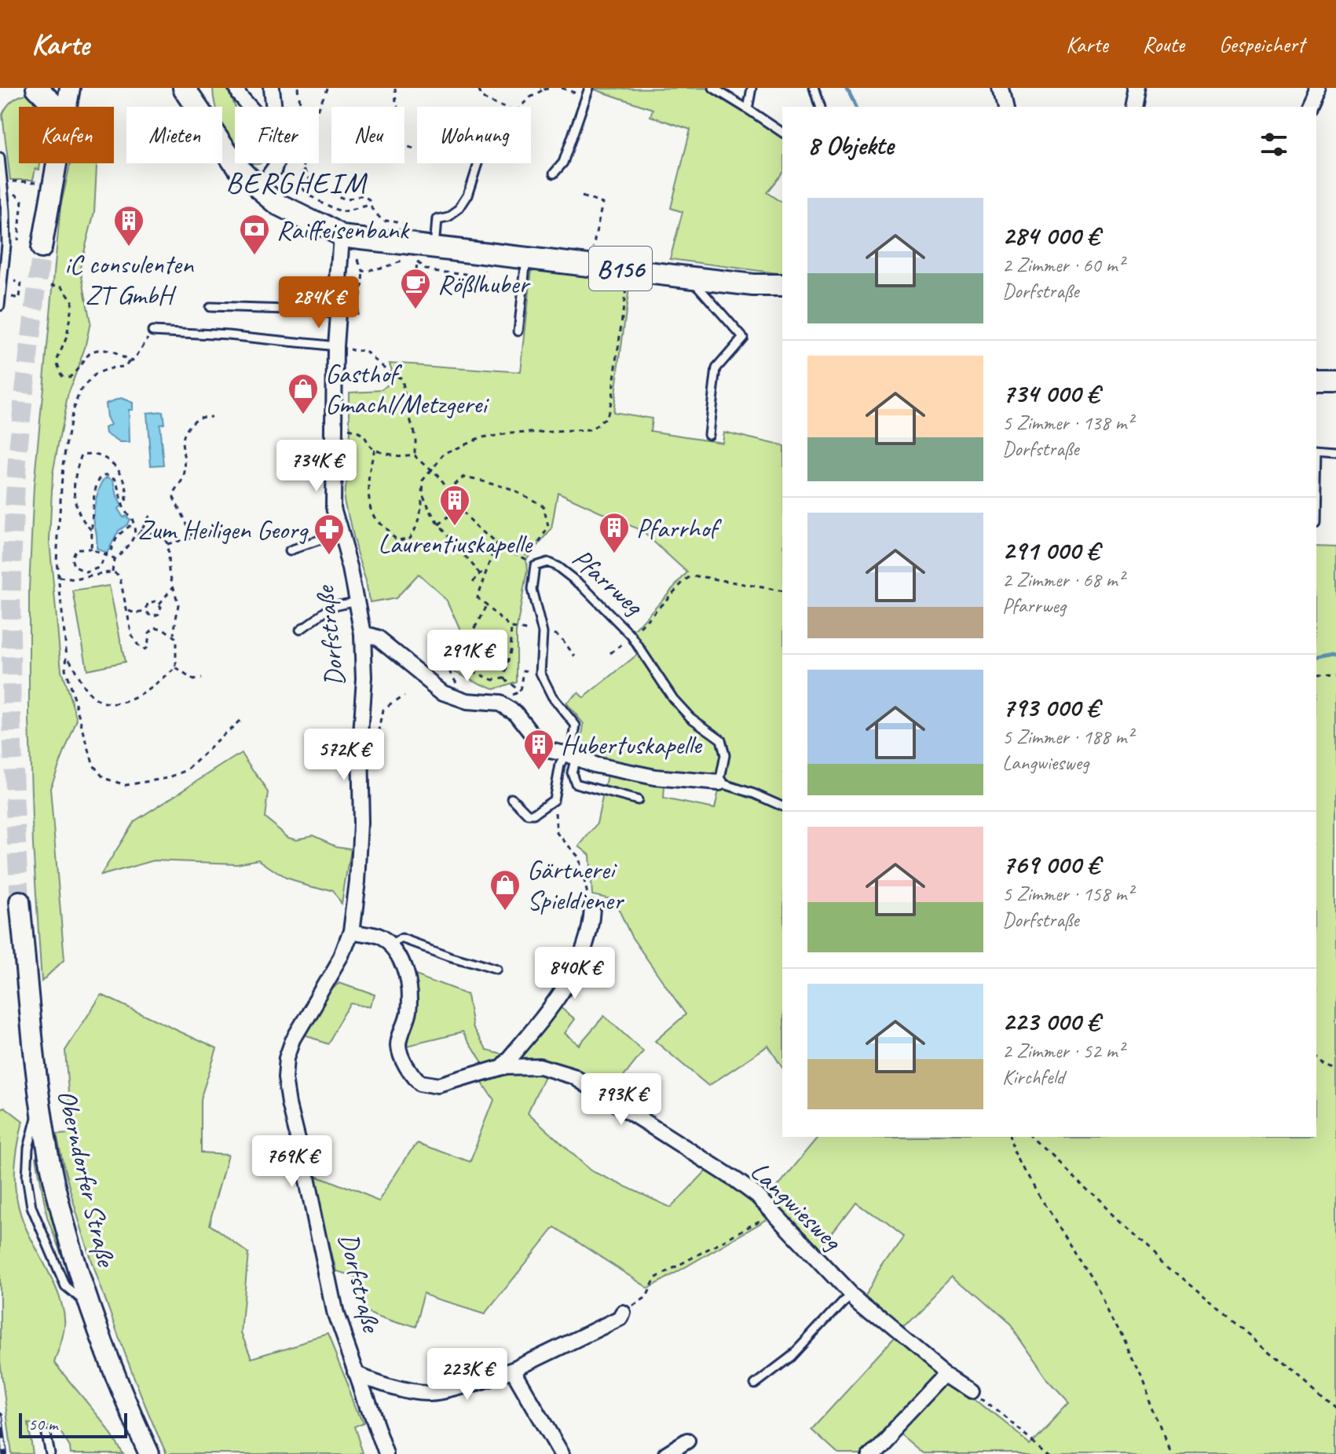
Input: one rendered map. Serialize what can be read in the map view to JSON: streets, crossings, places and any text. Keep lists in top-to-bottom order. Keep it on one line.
{"streets":{"main road":["B156","Oberndorfer Straße"],"street":["Dorfstraße","Langwiesweg"],"lane":["Pfarrweg"]},"crossings":[["B156","Dorfstraße"]],"districts":["BERGHEIM"],"places":{"building":["iC consulenten ZT GmbH","Laurentiuskapelle","Pfarrhof","Hubertuskapelle"],"bank":["Raiffeisenbank"],"cafe":["Rößlhuber"],"shop":["Gasthof Gmachl/Metzgerei","Gärtnerei Spieldiener"],"pharmacy":["Zum Heiligen Georg"]},"scale_bar":"50 m","page":{"header":"Karte","nav":["Karte","Route","Gespeichert"],"chip":["Kaufen","Mieten","Filter","Neu","Wohnung"],"heading":"8 Objekte","list":[{"name":"284 000 €","note":"2 Zimmer · 60 m² · Dorfstraße"},{"name":"734 000 €","note":"5 Zimmer · 138 m² · Dorfstraße"},{"name":"291 000 €","note":"2 Zimmer · 68 m² · Pfarrweg"},{"name":"793 000 €","note":"5 Zimmer · 188 m² · Langwiesweg"},{"name":"769 000 €","note":"5 Zimmer · 158 m² · Dorfstraße"},{"name":"223 000 €","note":"2 Zimmer · 52 m² · Kirchfeld"}],"price":["284K €","734K €","291K €","572K €","840K €","793K €","769K €","223K €"],"scale":"50 m"}}
